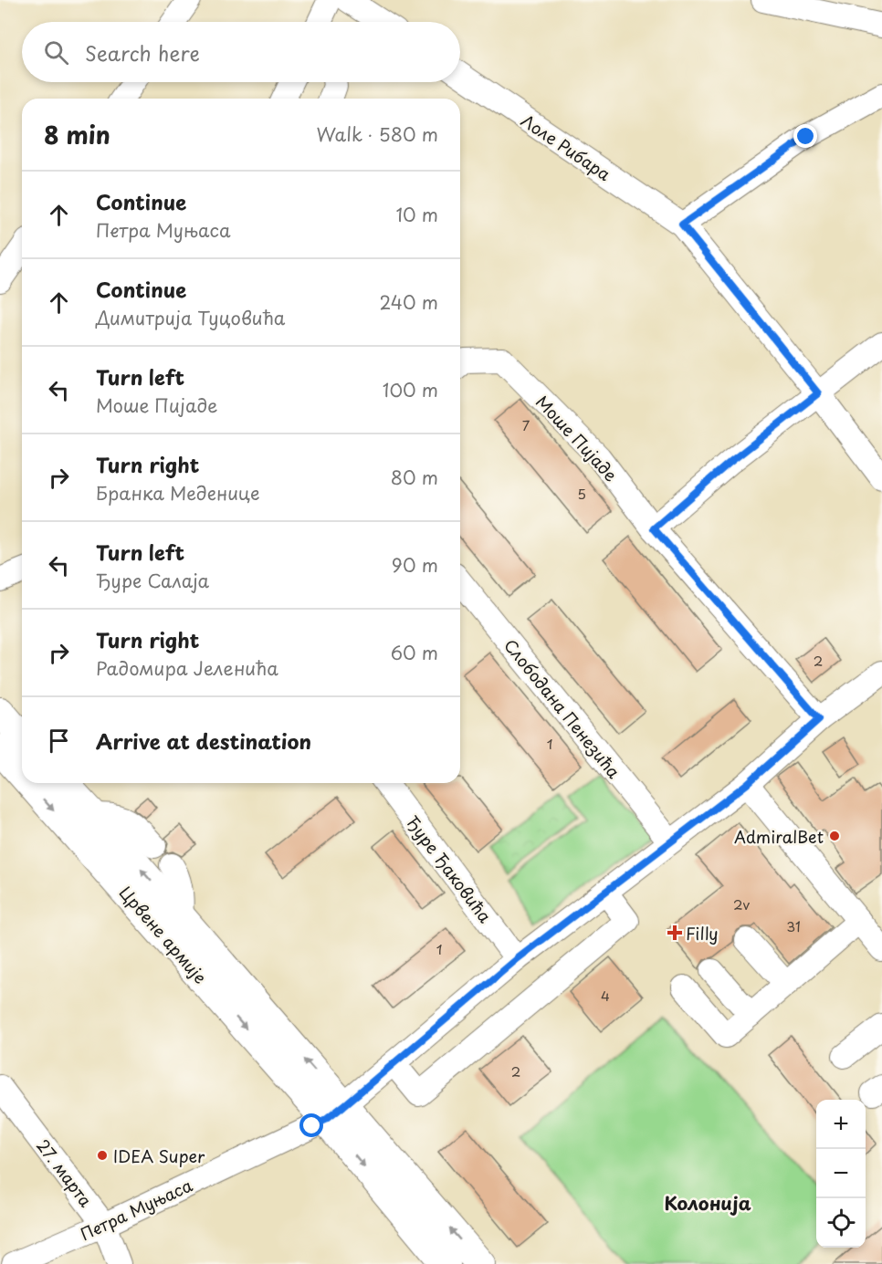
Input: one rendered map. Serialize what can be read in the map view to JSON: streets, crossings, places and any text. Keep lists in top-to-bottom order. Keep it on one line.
{"streets":{"main road":["Црвене армије"],"street":["Лоле Рибара","Моше Пијаде","Слободана Пенезића","Ђуре Ђаковића","27. марта","Петра Муњаса"]},"crossings":[["Моше Пијаде","Петра Муњаса"],["Слободана Пенезића","Петра Муњаса"],["Ђуре Ђаковића","Петра Муњаса"],["Црвене армије","Петра Муњаса"],["27. марта","Петра Муњаса"]],"districts":["Колонија"],"places":{"other":["AdmiralBet","IDEA Super"],"health":["Filly"]},"house_numbers":["7","5","2","1","2v","31","1","4","2"],"page":{"search":"Search here","heading":["8 min","Walk · 580 m"],"list":[["Continue","Петра Муњаса","10 m"],["Continue","Димитрија Туцовића","240 m"],["Turn left","Моше Пијаде","100 m"],["Turn right","Бранка Меденице","80 m"],["Turn left","Ђуре Салаја","90 m"],["Turn right","Радомира Јеленића","60 m"],"Arrive at destination"],"map_buttons":["+","−"]}}
